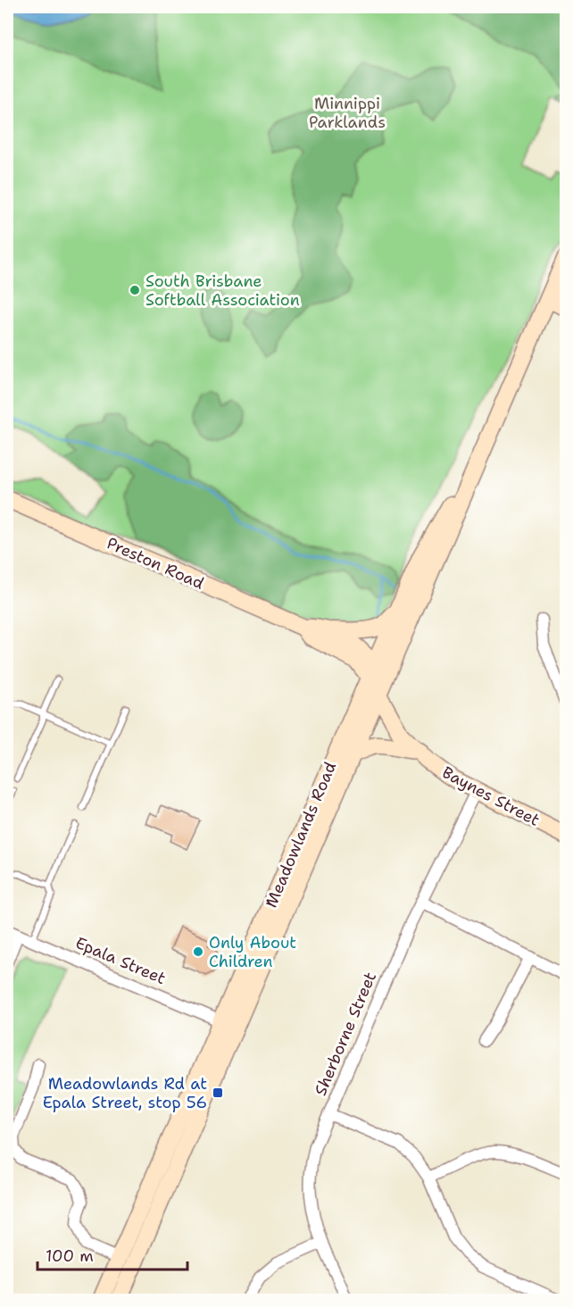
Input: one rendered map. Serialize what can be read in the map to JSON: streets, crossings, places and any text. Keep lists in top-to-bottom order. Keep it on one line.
{"streets":{"main road":["Preston Road","Baynes Street","Meadowlands Road"],"street":["Epala Street","Sherborne Street"]},"crossings":[["Preston Road","Baynes Street"],["Preston Road","Meadowlands Road"],["Baynes Street","Meadowlands Road"],["Baynes Street","Sherborne Street"],["Meadowlands Road","Epala Street"]],"parks":["Minnippi Parklands"],"places":{"other":["South Brisbane Softball Association","Only About Children"],"transit":["Meadowlands Rd at Epala Street, stop 56"]},"scale_bar":"100 m"}
